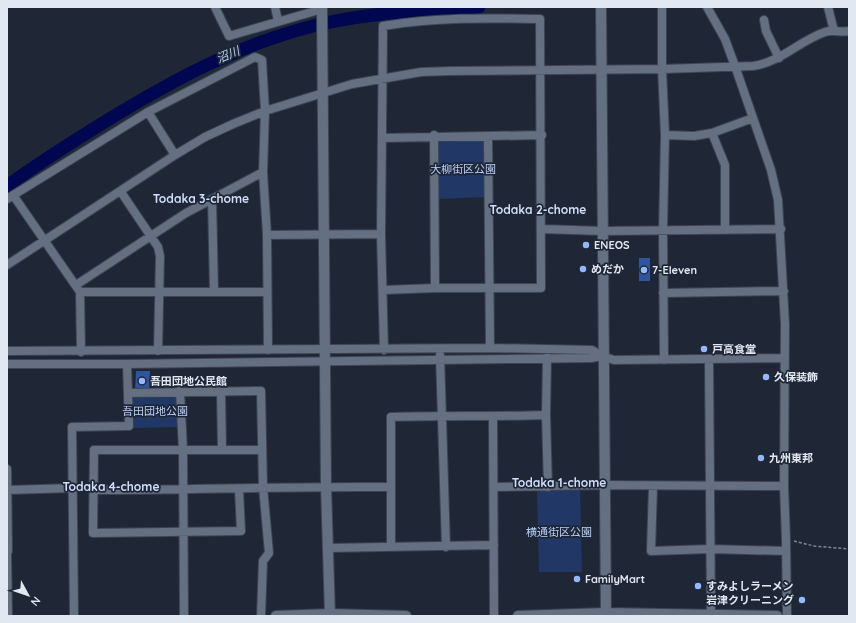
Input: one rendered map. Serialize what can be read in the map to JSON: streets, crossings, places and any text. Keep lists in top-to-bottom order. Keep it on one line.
{"districts":["Todaka 3-chome","Todaka 2-chome","Todaka 1-chome","Todaka 4-chome"],"water":["沼川"],"parks":["大柳街区公園","吾田団地公園","横通街区公園"],"places":["ENEOS","めだか","7-Eleven","戸高食堂","久保装飾","吾田団地公民館","九州東邦","FamilyMart","すみよしラーメン","岩津クリーニング"],"north":"bottom right"}
